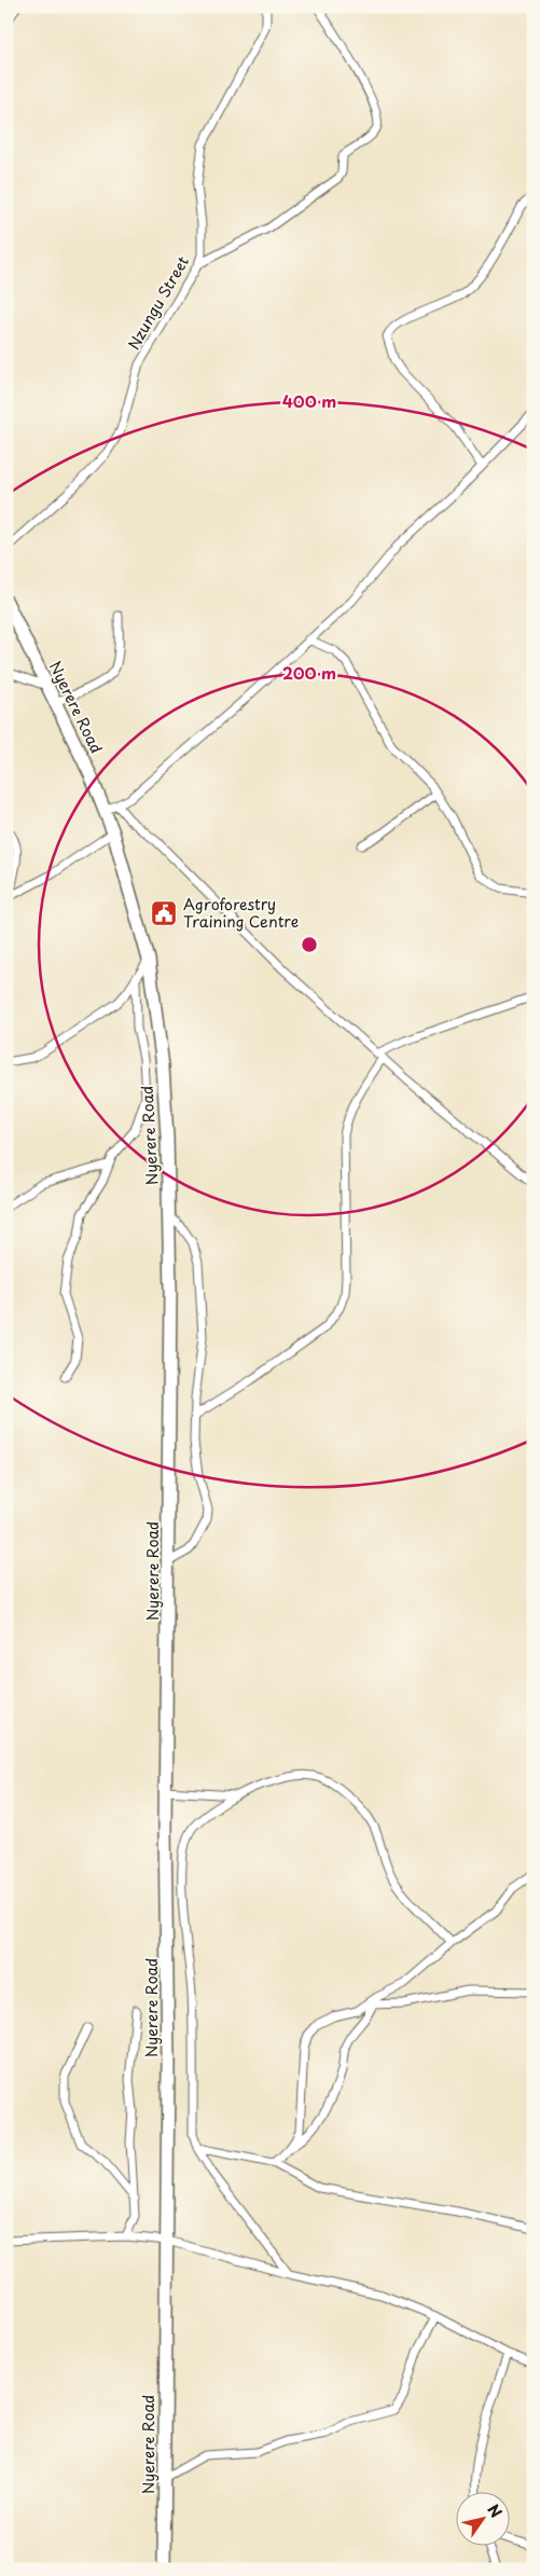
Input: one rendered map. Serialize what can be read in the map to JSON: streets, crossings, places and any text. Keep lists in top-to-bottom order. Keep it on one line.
{"streets":{"main road":["Nyerere Road"],"street":["Nzungu Street"]},"places":{"public building":["Agroforestry Training Centre"]},"north":"top right","rings":["400 m","200 m"]}
